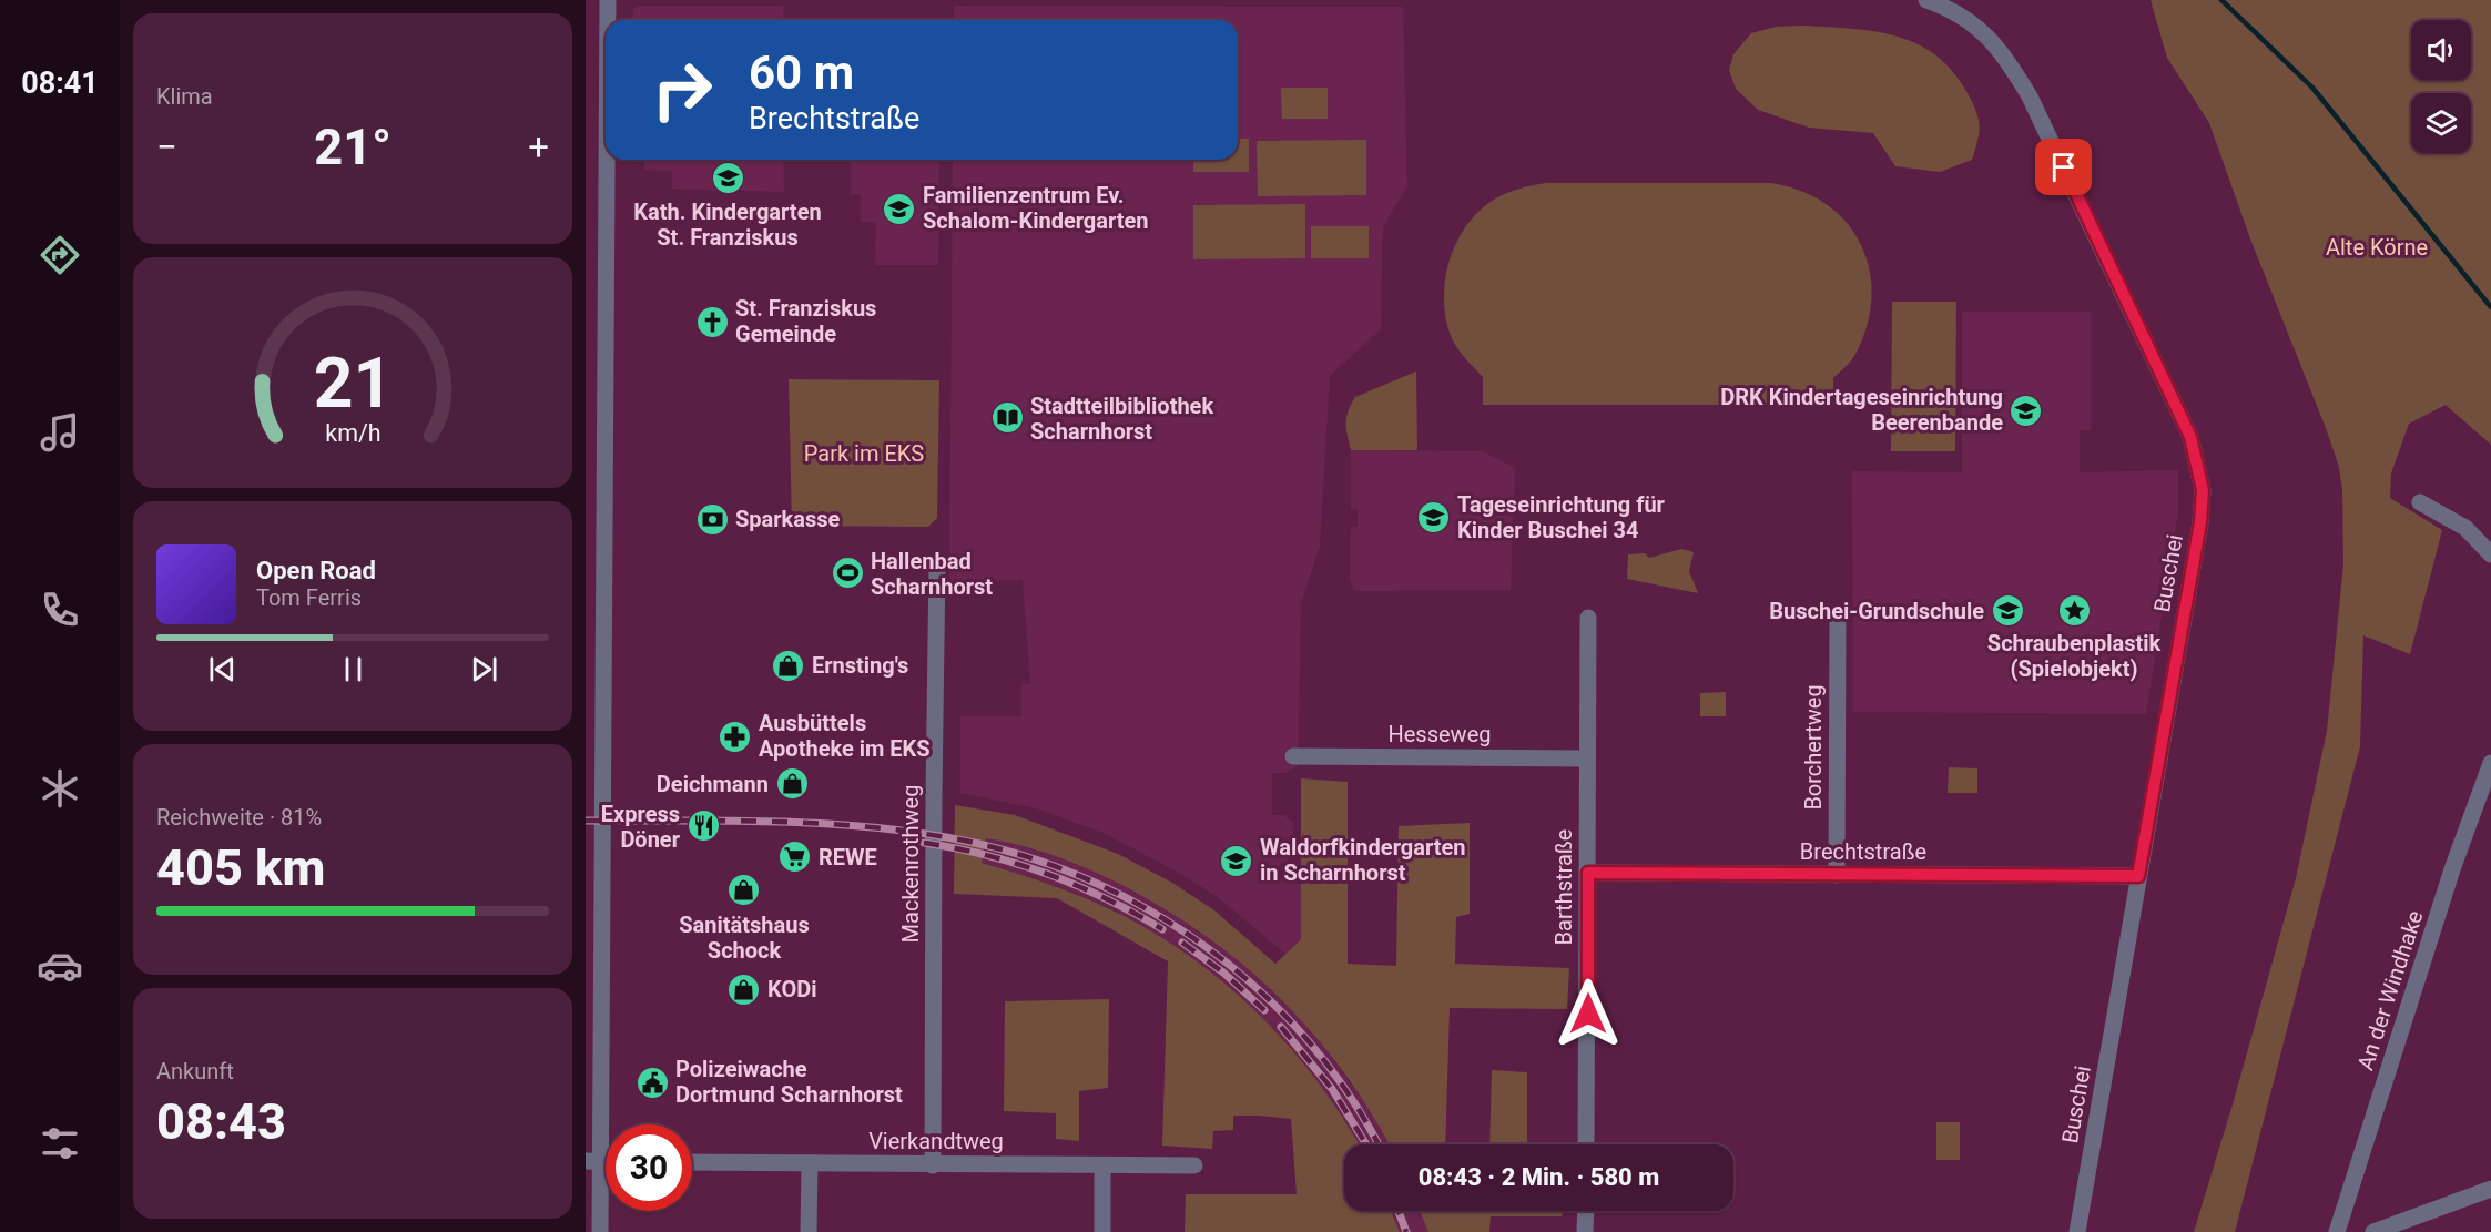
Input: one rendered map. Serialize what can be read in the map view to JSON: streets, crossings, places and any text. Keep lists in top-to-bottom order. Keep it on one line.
{"streets":{"street":["Buschei","Hesseweg","Borchertweg","Brechtstraße","Mackenrothweg","Barthstraße","An der Windhake","Vierkandtweg"]},"crossings":[["Buschei","Brechtstraße"],["Hesseweg","Barthstraße"],["Borchertweg","Brechtstraße"],["Brechtstraße","Barthstraße"],["Mackenrothweg","Vierkandtweg"]],"parks":["Alte Körne","Park im EKS"],"places":{"school or university":["Kath. Kindergarten St. Franziskus","Familienzentrum Ev. Schalom-Kindergarten","DRK Kindertageseinrichtung Beerenbande","Tageseinrichtung für Kinder Buschei 34","Buschei-Grundschule","Waldorfkindergarten in Scharnhorst"],"church":["St. Franziskus Gemeinde"],"library":["Stadtteilbibliothek Scharnhorst"],"bank":["Sparkasse"],"sports":["Hallenbad Scharnhorst"],"place":["Schraubenplastik (Spielobjekt)"],"shop":["Ernsting's","Deichmann","Sanitätshaus Schock","KODi"],"pharmacy":["Ausbüttels Apotheke im EKS"],"restaurant":["Express Döner"],"supermarket":["REWE"],"public building":["Polizeiwache Dortmund Scharnhorst"]},"page":{"tabs":"08:41","tile":["Klima",["Reichweite · 81%","405 km"],["Ankunft","08:43"]],"turn":["60 m","Brechtstraße"],"heat":["−","21°","+"],"song":["Open Road","Tom Ferris"],"limit":"30","trip":"08:43 · 2 Min. · 580 m","gauge":["21","km/h"]}}
